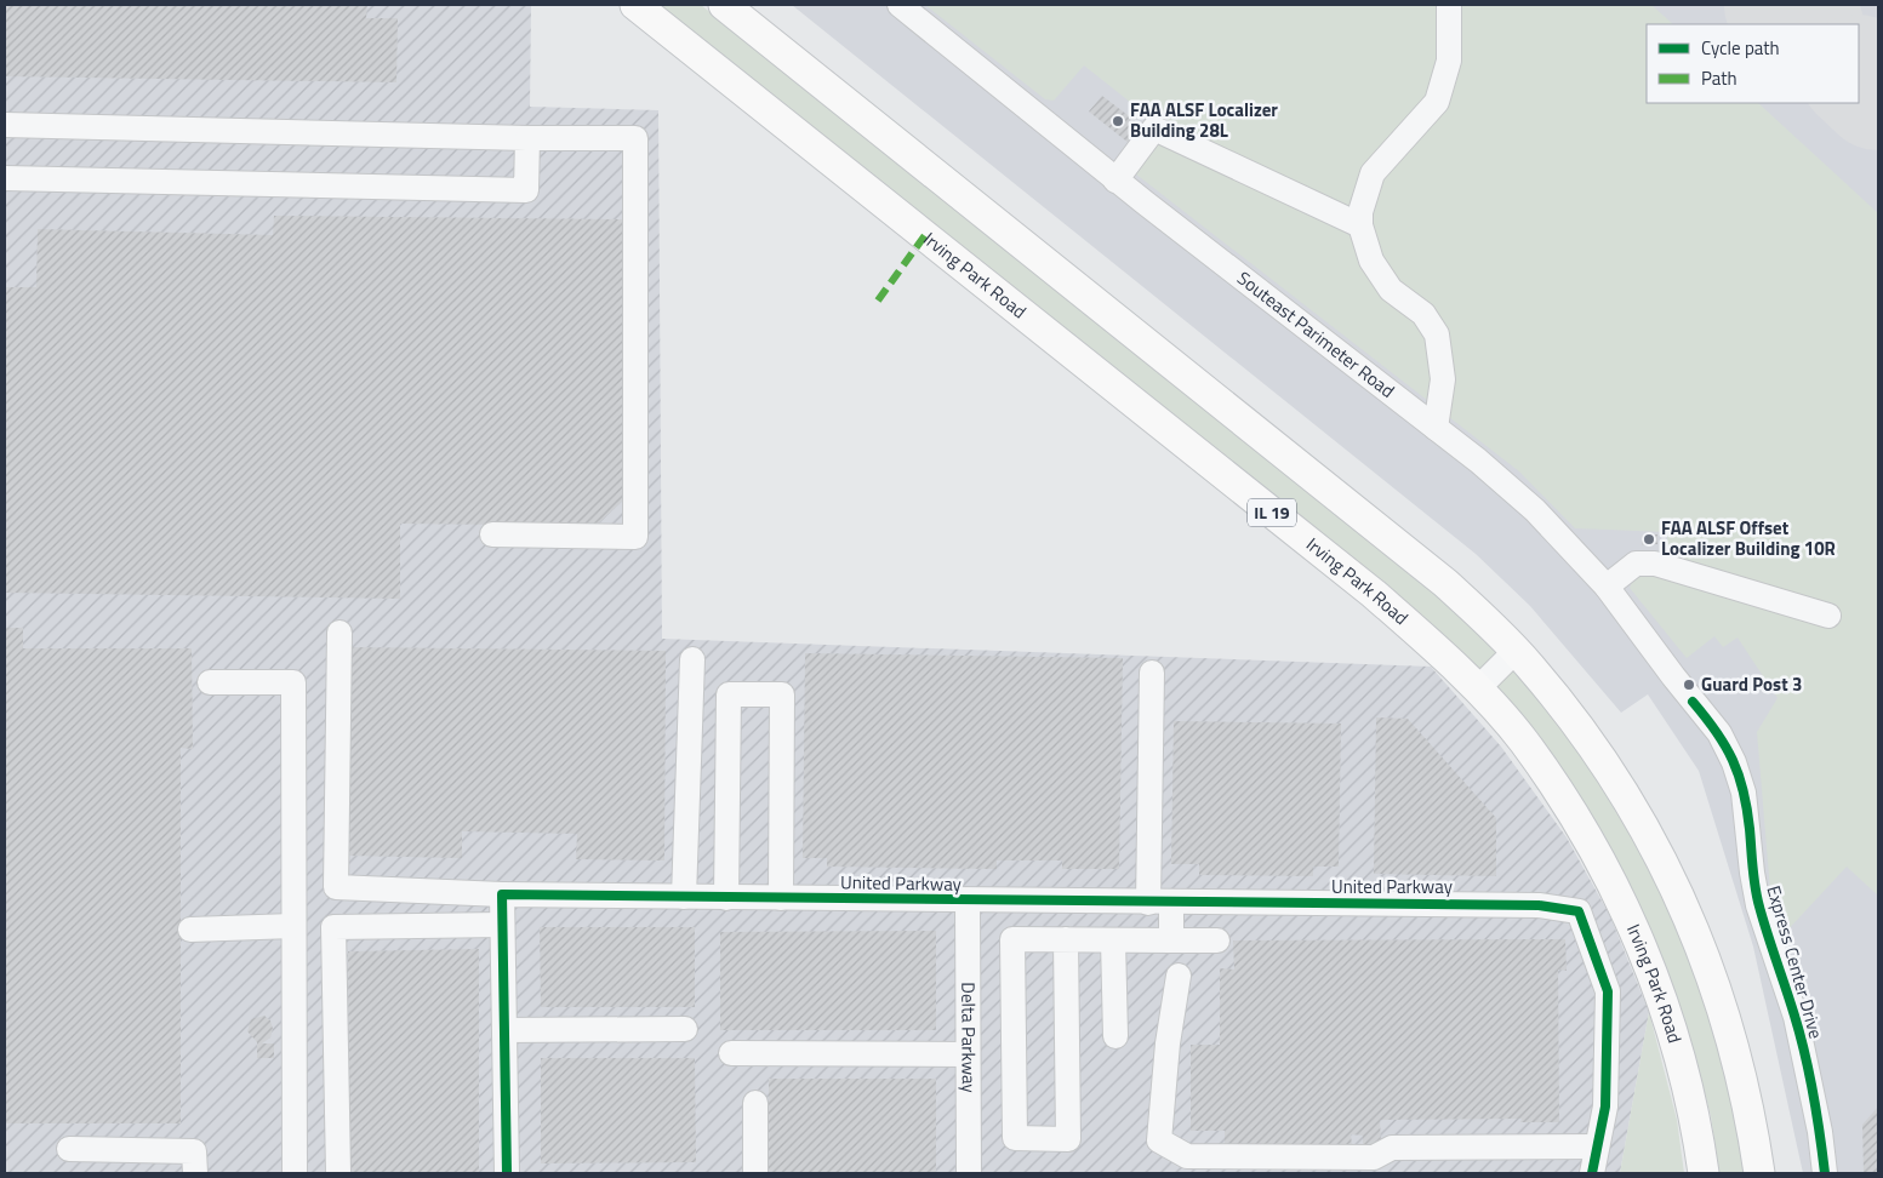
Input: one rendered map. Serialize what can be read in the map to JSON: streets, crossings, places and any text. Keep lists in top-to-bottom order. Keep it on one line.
{"streets":{"main road":["Irving Park Road","IL 19"],"street":["Souteast Parimeter Road","United Parkway","Express Center Drive","Delta Parkway"]},"crossings":[["Souteast Parimeter Road","Express Center Drive"],["United Parkway","Delta Parkway"]],"places":["FAA ALSF Localizer Building 28L","FAA ALSF Offset Localizer Building 10R","Guard Post 3"],"legend":["Cycle path","Path"]}
